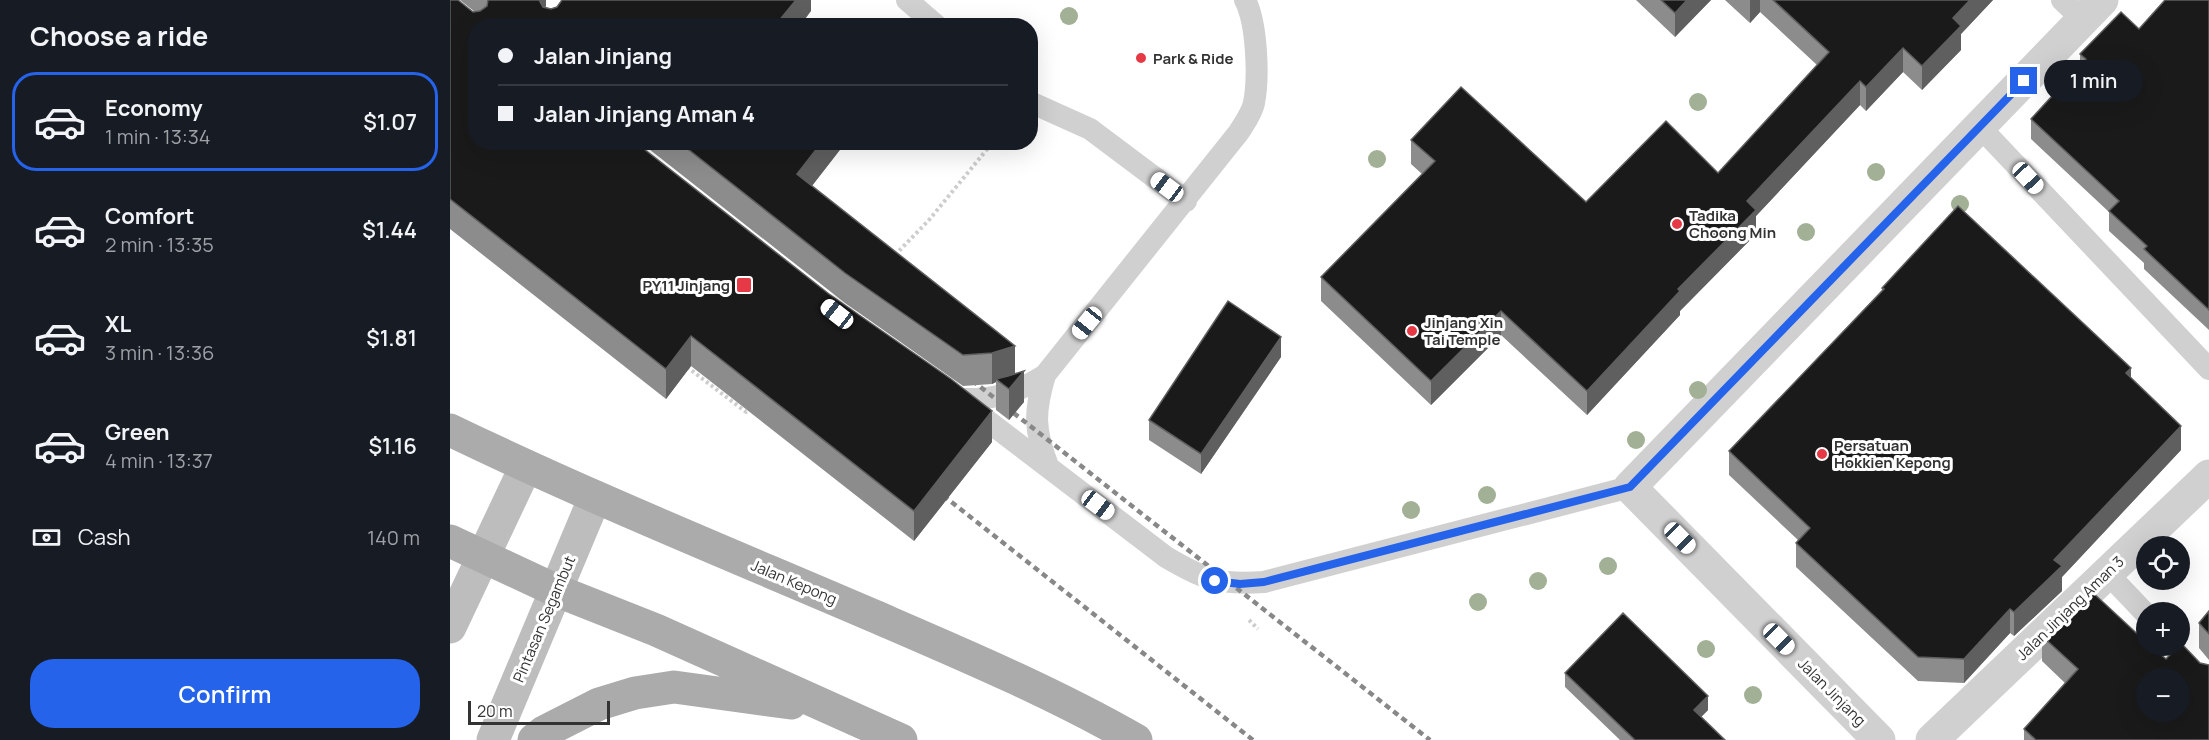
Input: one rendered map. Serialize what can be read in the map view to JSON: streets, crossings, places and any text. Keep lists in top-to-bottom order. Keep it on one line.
{"streets":{"main road":["Jalan Kepong","Pintasan Segambut"],"street":["Jalan Jinjang Aman 3","Jalan Jinjang"]},"crossings":[["Jalan Kepong","Pintasan Segambut"]],"places":{"other":["Park & Ride","Tadika Choong Min","Jinjang Xin Tai Temple","Persatuan Hokkien Kepong"],"transit":["PY11 Jinjang"]},"scale_bar":"20 m","page":{"heading":"Choose a ride","banner":["Jalan Jinjang","Jalan Jinjang Aman 4"],"bubble":"1 min","list":[{"name":"Economy","note":"1 min · 13:34","value":"$1.07"},{"name":"Comfort","note":"2 min · 13:35","value":"$1.44"},{"name":"XL","note":"3 min · 13:36","value":"$1.81"},{"name":"Green","note":"4 min · 13:37","value":"$1.16"}],"pay":["Cash","140 m"],"map_buttons":["+","−"],"buttons":"Confirm","scale":"20 m"}}
